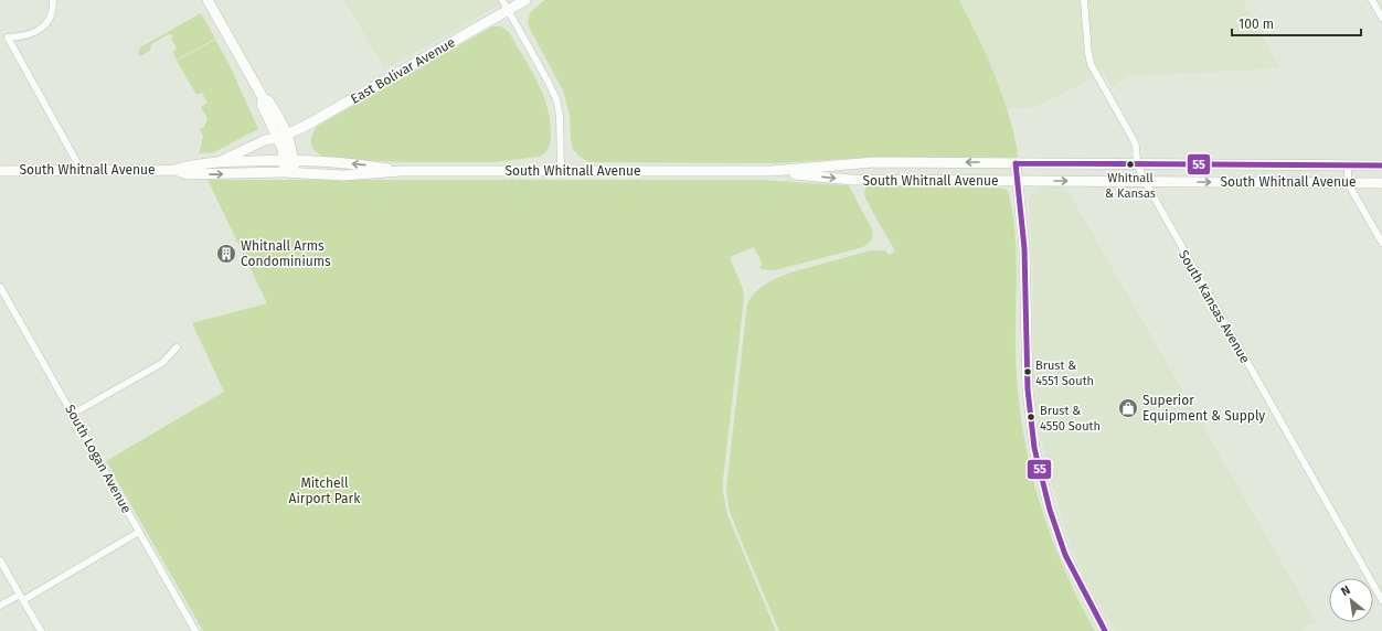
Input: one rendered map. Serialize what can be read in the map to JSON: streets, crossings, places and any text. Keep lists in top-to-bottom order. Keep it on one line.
{"streets":{"street":["East Bolivar Avenue","South Whitnall Avenue","South Kansas Avenue","South Logan Avenue"]},"crossings":[["East Bolivar Avenue","South Whitnall Avenue"],["South Whitnall Avenue","South Kansas Avenue"]],"parks":["Mitchell Airport Park"],"places":{"other":["Whitnall & Kansas","Brust & 4551 South","Brust & 4550 South"],"building":["Whitnall Arms Condominiums"],"shop":["Superior Equipment & Supply"]},"lines":["transit line 55"],"scale_bar":"100 m","north":"top left"}
